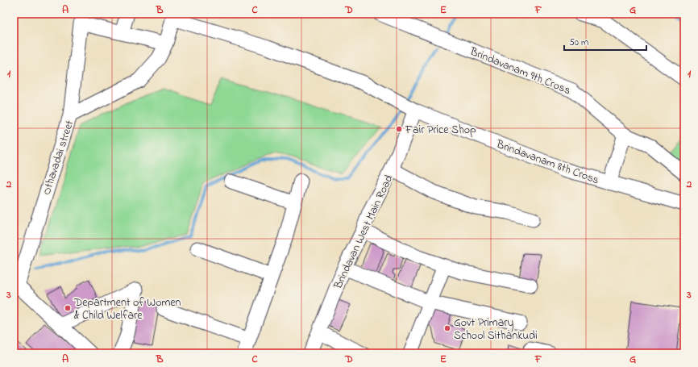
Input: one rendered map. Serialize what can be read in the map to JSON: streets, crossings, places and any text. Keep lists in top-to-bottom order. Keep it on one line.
{"streets":{"street":["Brindavanam 9th Cross","Othavadai street","Brindavanam 8th Cross","Brindavan West Main Road"]},"crossings":[["Othavadai street","Brindavanam 8th Cross"],["Brindavanam 8th Cross","Brindavan West Main Road"]],"places":["Fair Price Shop","Department of Women & Child Welfare","Govt Primary School Sithankudi"],"scale_bar":"50 m","grid":{"columns":["A","B","C","D","E","F","G"],"rows":["1","2","3"]}}
